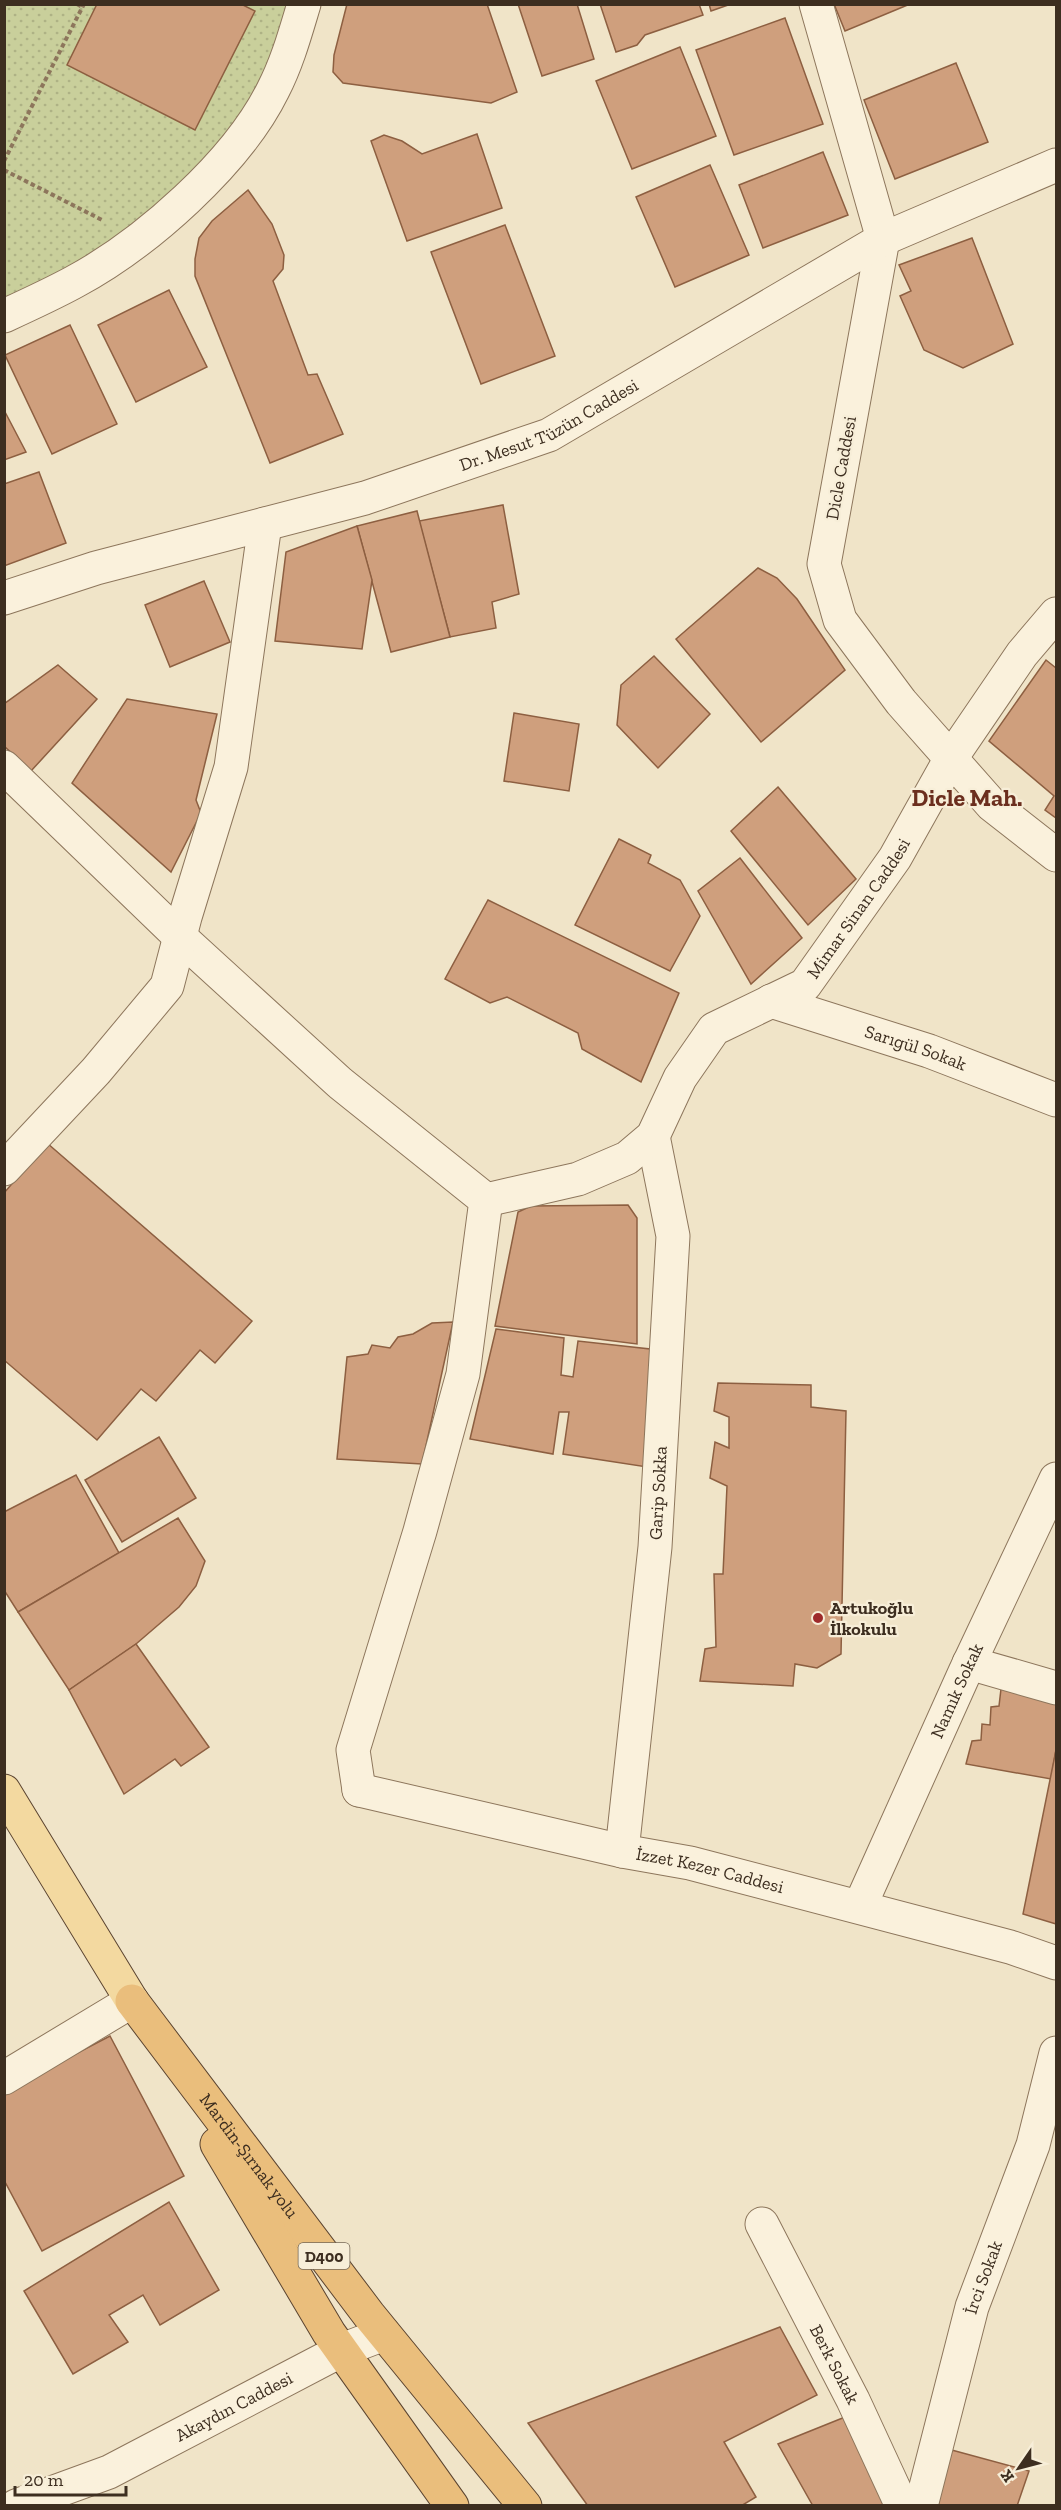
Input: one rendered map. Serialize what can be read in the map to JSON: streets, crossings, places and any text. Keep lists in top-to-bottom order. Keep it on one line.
{"streets":{"highway":["Mardin-Şırnak yolu","D400"],"street":["Dr. Mesut Tüzün Caddesi","Dicle Caddesi","Mimar Sinan Caddesi","Sarıgül Sokak","Garip Sokka","Namık Sokak","İzzet Kezer Caddesi","İrci Sokak","Berk Sokak","Akaydın Caddesi"]},"crossings":[["Dr. Mesut Tüzün Caddesi","Dicle Caddesi"],["Dicle Caddesi","Mimar Sinan Caddesi"],["Mimar Sinan Caddesi","Sarıgül Sokak"],["Mimar Sinan Caddesi","Garip Sokka"],["Mimar Sinan Caddesi","İzzet Kezer Caddesi"],["Garip Sokka","İzzet Kezer Caddesi"],["Namık Sokak","İzzet Kezer Caddesi"],["Mardin-Şırnak yolu","Akaydın Caddesi"]],"districts":["Dicle Mah."],"places":["Artukoğlu İlkokulu"],"scale_bar":"20 m","north":"bottom left"}
